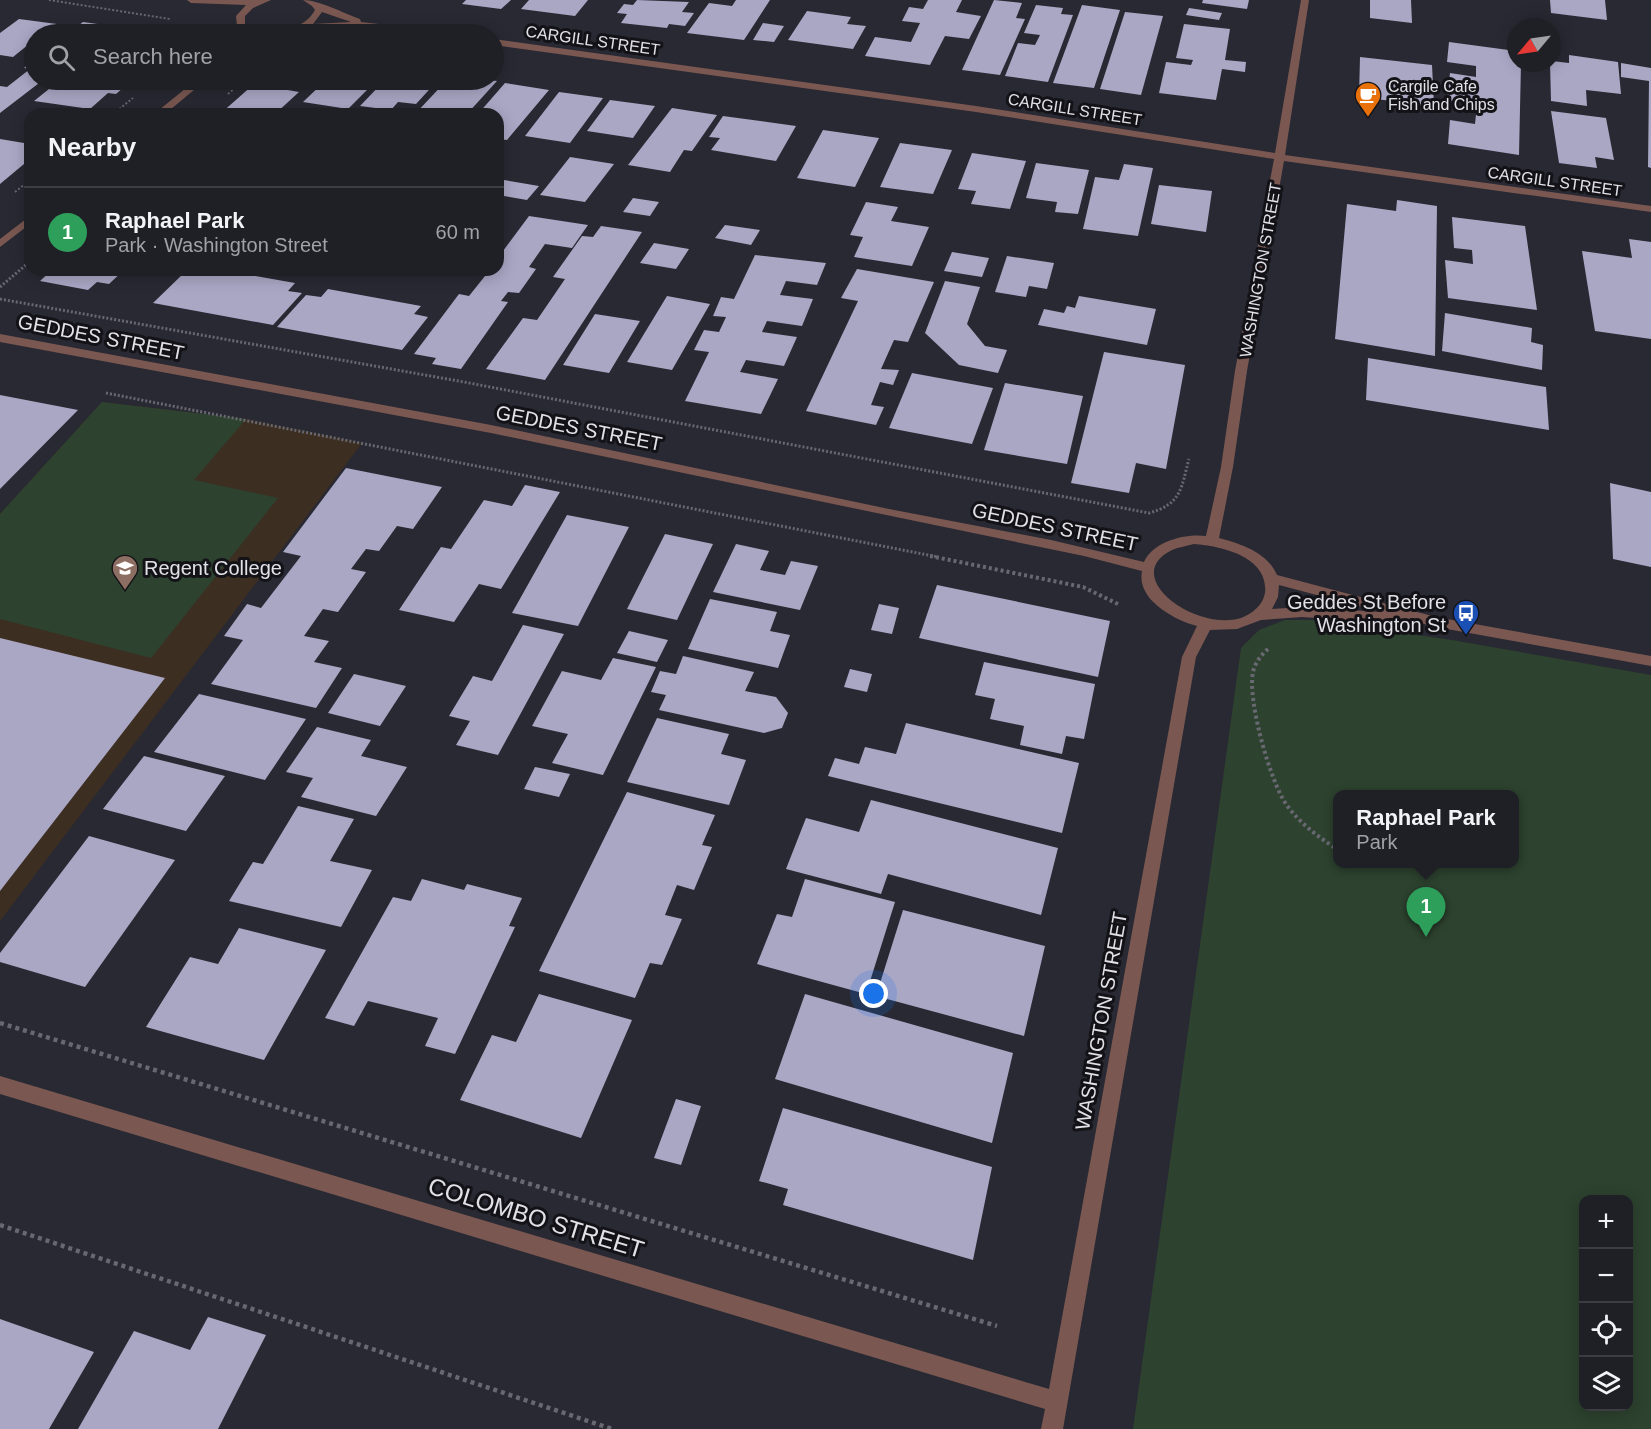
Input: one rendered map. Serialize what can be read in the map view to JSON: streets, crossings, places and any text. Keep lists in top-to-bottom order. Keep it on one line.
{"streets":{"street":["CARGILL STREET","WASHINGTON STREET","GEDDES STREET","COLOMBO STREET"]},"crossings":[["CARGILL STREET","WASHINGTON STREET"],["WASHINGTON STREET","GEDDES STREET"],["WASHINGTON STREET","COLOMBO STREET"]],"places":{"cafe":["Cargile Cafe Fish and Chips"],"school or university":["Regent College"],"bus stop":["Geddes St Before Washington St"]},"north":"bottom left","page":{"search":"Search here","heading":"Nearby","list":[{"mark":"1","name":"Raphael Park","note":"Park · Washington Street","value":"60 m"}],"popup":["Raphael Park","Park"],"pins":"1","map_buttons":["+","−"]}}
